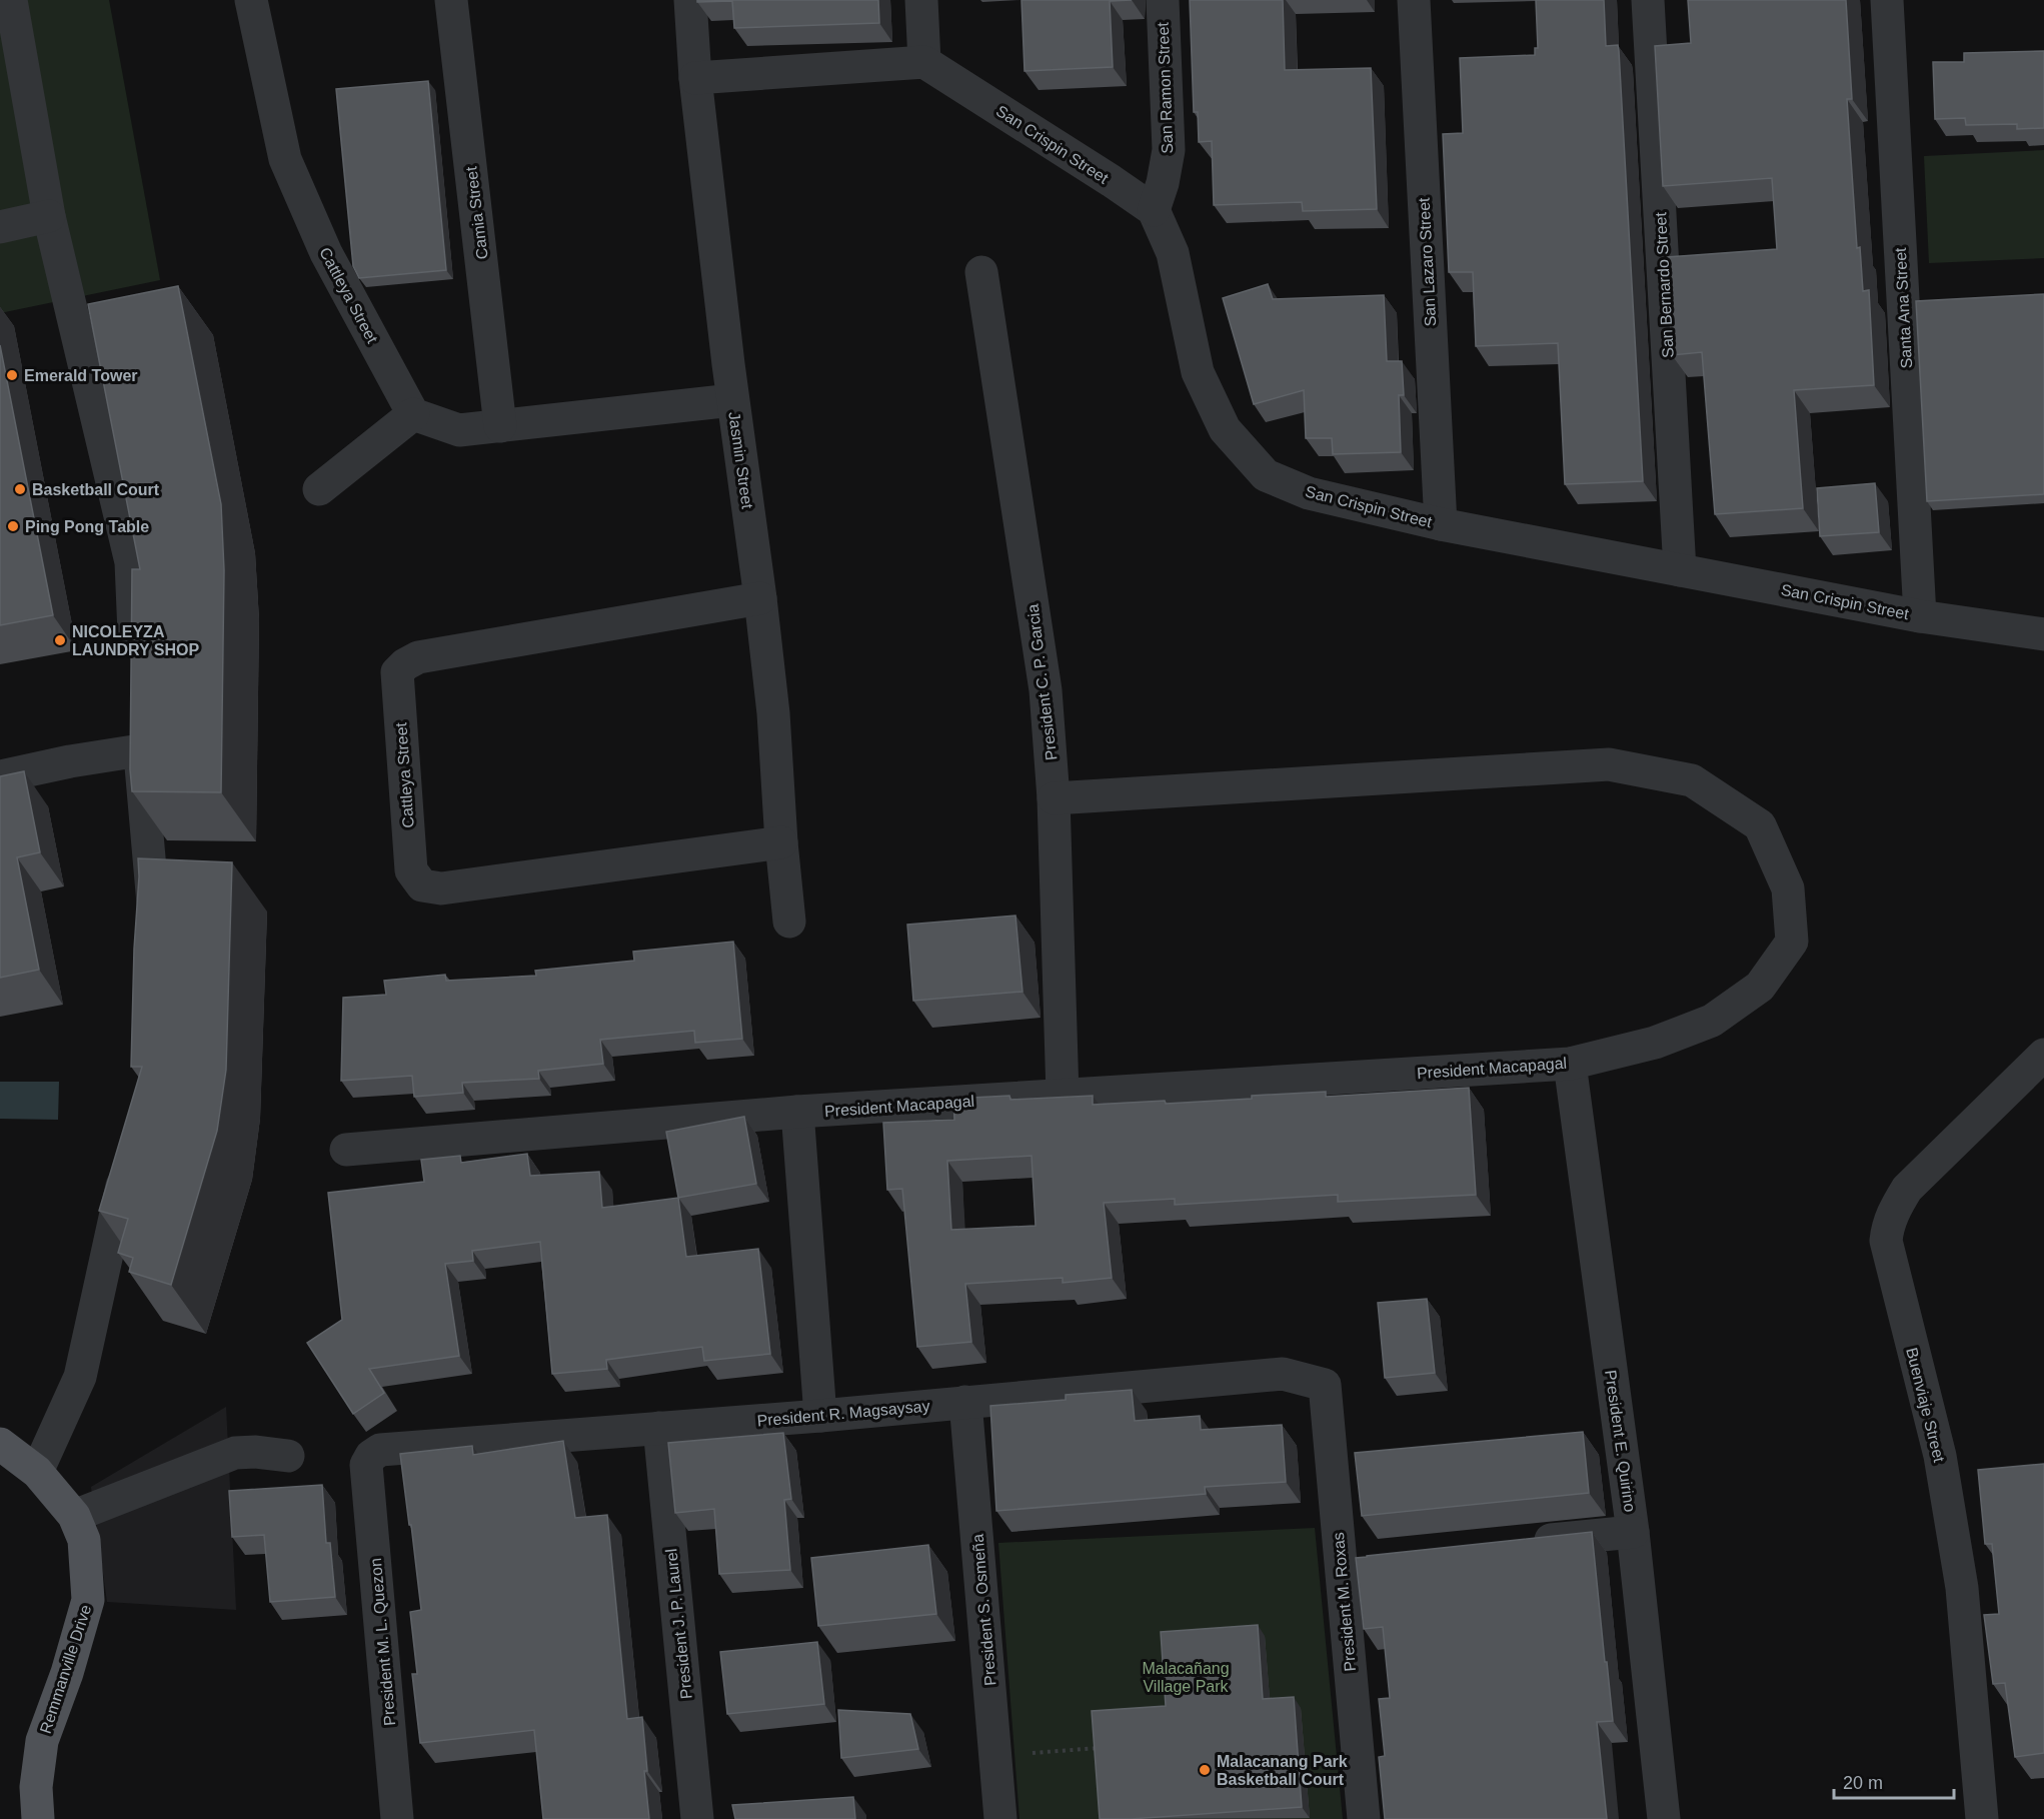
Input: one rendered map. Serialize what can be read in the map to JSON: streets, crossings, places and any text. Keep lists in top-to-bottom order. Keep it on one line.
{"streets":{"main road":["Remmanville Drive"],"street":["San Ramon Street","San Crispin Street","Camia Street","San Lazaro Street","San Bernardo Street","Cattleya Street","Santa Ana Street","Jasmin Street","President C. P. Garcia","President Macapagal","Buenviaje Street","President R. Magsaysay","President E. Quirino","President M. Roxas","President S. Osmeña","President J. P. Laurel","President M. L. Quezon"]},"crossings":[["San Ramon Street","San Crispin Street"],["San Crispin Street","San Lazaro Street"],["San Crispin Street","San Bernardo Street"],["San Crispin Street","Santa Ana Street"],["Cattleya Street","Jasmin Street"],["President C. P. Garcia","President Macapagal"],["President Macapagal","President E. Quirino"],["President R. Magsaysay","President M. Roxas"],["President R. Magsaysay","President S. Osmeña"],["President R. Magsaysay","President J. P. Laurel"],["President R. Magsaysay","President M. L. Quezon"]],"parks":["Malacañang Village Park"],"places":["Emerald Tower","Basketball Court","Ping Pong Table","NICOLEYZA LAUNDRY SHOP","Malacanang Park Basketball Court"],"scale_bar":"20 m"}
